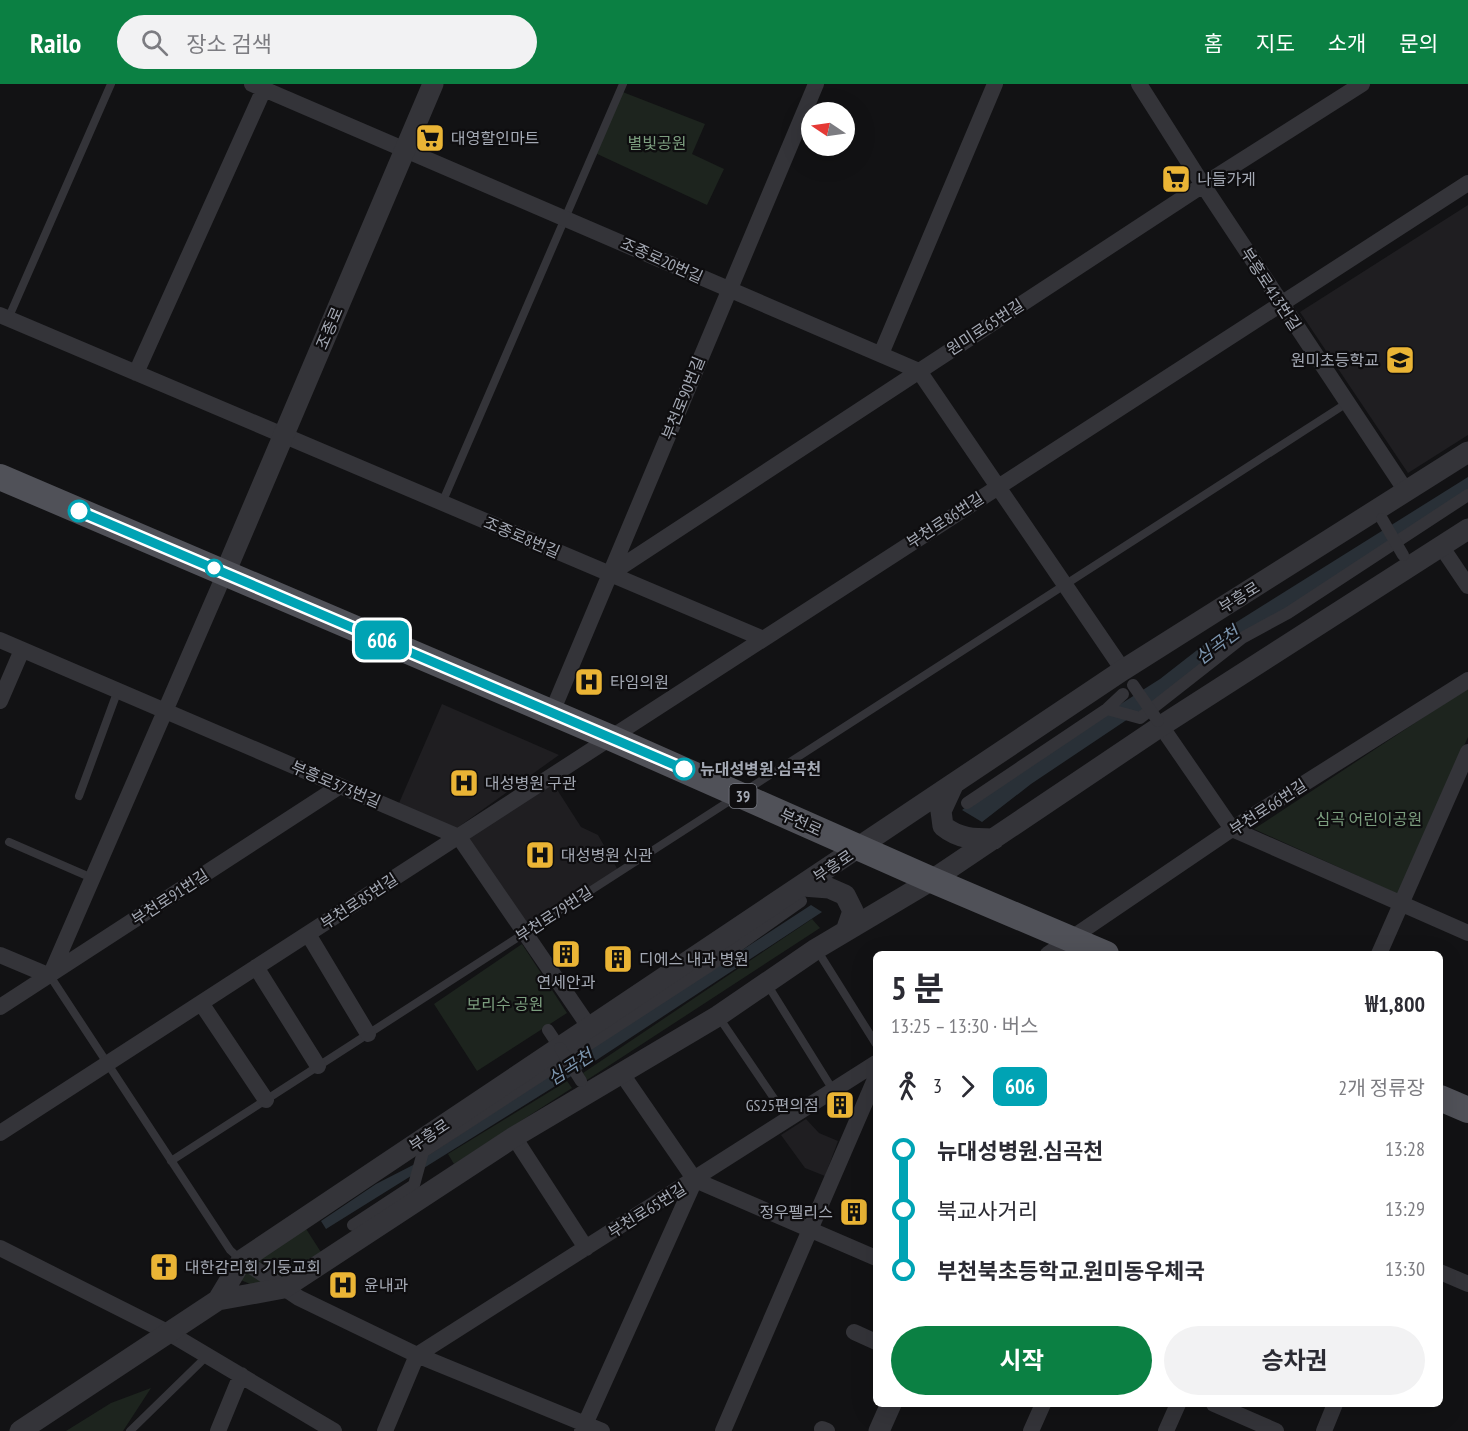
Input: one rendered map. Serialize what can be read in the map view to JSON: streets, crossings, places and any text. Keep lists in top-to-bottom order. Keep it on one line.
{"streets":{"main road":["39","부천로"],"street":["조종로20번길","부흥로413번길","원미로65번길","조종로","부천로90번길","부천로86번길","조종로8번길","부흥로","부흥로373번길","부천로66번길","부천로91번길","부천로85번길","부천로65번길"],"lane":["부천로79번길"]},"crossings":[["조종로20번길","원미로65번길"],["조종로20번길","조종로"],["조종로20번길","부천로90번길"],["부흥로413번길","원미로65번길"],["부흥로413번길","부천로86번길"],["부흥로413번길","부흥로"],["부흥로413번길","부천로79번길"],["원미로65번길","부천로90번길"],["원미로65번길","조종로8번길"],["조종로","조종로8번길"],["조종로","부천로"],["부천로90번길","조종로8번길"],["부천로90번길","부천로"],["부천로86번길","조종로8번길"],["부천로86번길","부천로"],["부천로86번길","부천로85번길"],["부흥로","부천로"],["부흥로373번길","부천로91번길"],["부흥로373번길","부천로85번길"],["부천로66번길","부천로"],["부천로","부천로85번길"],["부천로","부천로79번길"]],"water":["심곡천"],"parks":["별빛공원","심곡 어린이공원","보리수 공원"],"places":{"supermarket":["대영할인마트","나들가게"],"school or university":["원미초등학교"],"hospital":["타임의원","대성병원 구관","대성병원 신관","윤내과"],"other":["뉴대성병원.심곡천"],"building":["연세안과","디에스 내과 병원","GS25편의점","정우펠리스"],"church":["대한감리회 기둥교회"]},"lines":["bus line 606"],"north":"left","page":{"header":"Railo","search":"장소 검색","nav":["홈","지도","소개","문의"],"on_map":"606","heading":["5 분","13:25 – 13:30 · 버스","₩1,800"],"legs":["3","606","2개 정류장"],"list":[{"name":"뉴대성병원.심곡천","value":"13:28"},{"name":"북교사거리","value":"13:29"},{"name":"부천북초등학교.원미동우체국","value":"13:30"}],"buttons":["시작","승차권"]}}
